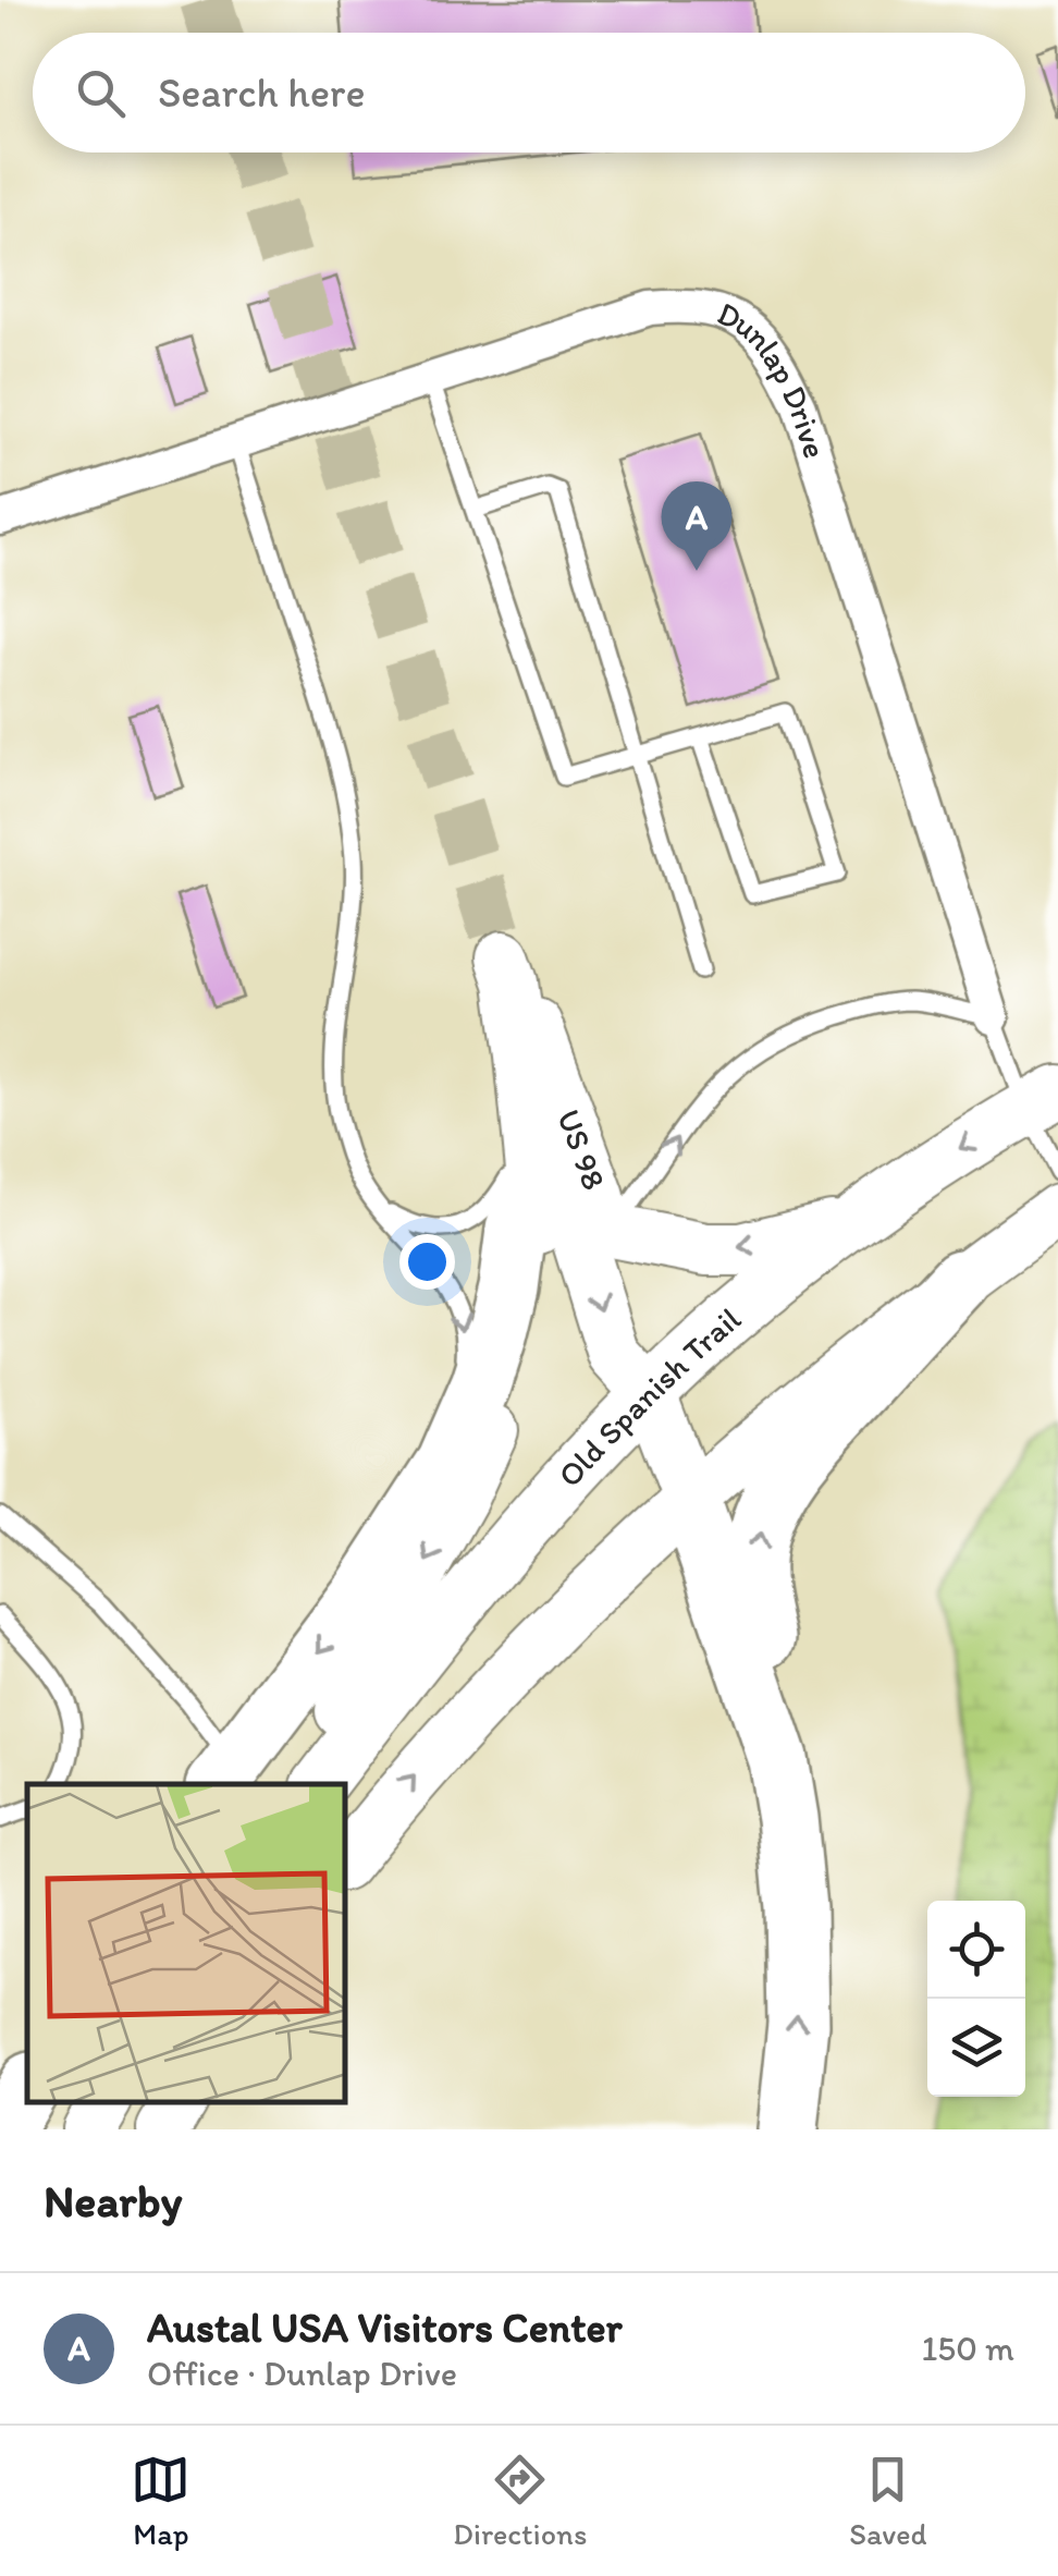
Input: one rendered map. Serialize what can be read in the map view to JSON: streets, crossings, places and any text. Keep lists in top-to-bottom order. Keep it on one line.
{"streets":{"main road":["US 98","Old Spanish Trail"],"street":["Dunlap Drive"]},"crossings":[["Dunlap Drive","Old Spanish Trail"],["US 98","Old Spanish Trail"]],"page":{"search":"Search here","pins":"A","heading":"Nearby","list":[{"mark":"A","name":"Austal USA Visitors Center","note":"Office · Dunlap Drive","value":"150 m"}],"nav":["Map","Directions","Saved"]}}
